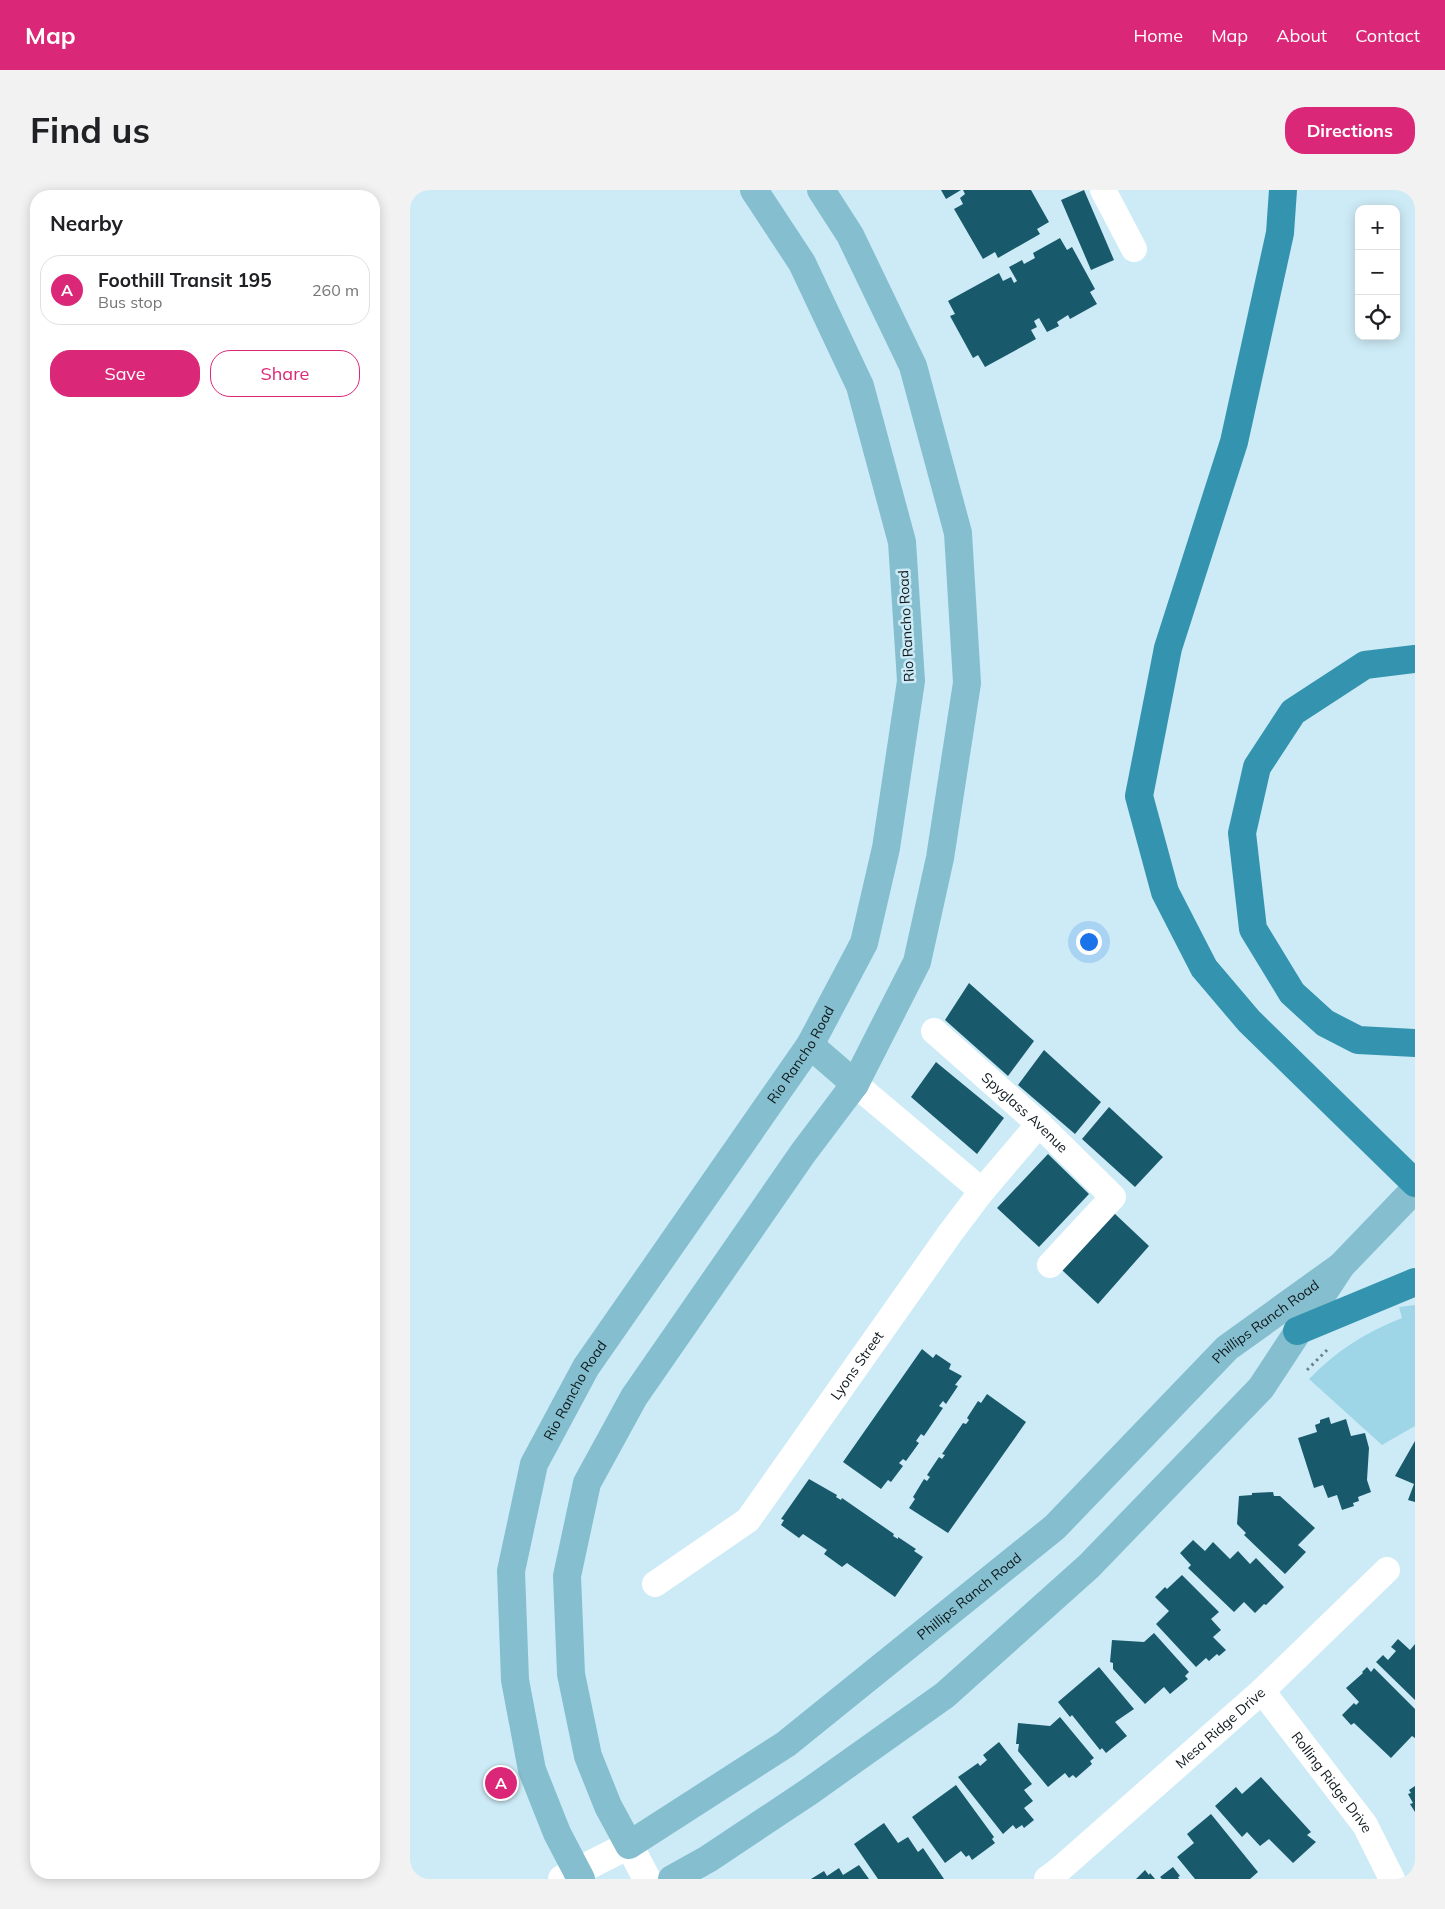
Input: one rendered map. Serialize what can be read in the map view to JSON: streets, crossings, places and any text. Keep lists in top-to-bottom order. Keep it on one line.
{"streets":{"main road":["Rio Rancho Road","Phillips Ranch Road"],"street":["Spyglass Avenue","Lyons Street","Mesa Ridge Drive","Rolling Ridge Drive"]},"crossings":[["Rio Rancho Road","Phillips Ranch Road"],["Spyglass Avenue","Lyons Street"],["Mesa Ridge Drive","Rolling Ridge Drive"]],"page":{"header":"Map","nav":["Home","Map","About","Contact"],"buttons":["Directions",["Save","Share"]],"title":"Find us","heading":"Nearby","map_buttons":["+","−"],"list":[{"mark":"A","name":"Foothill Transit 195","note":"Bus stop","value":"260 m"}],"pins":"A"}}
